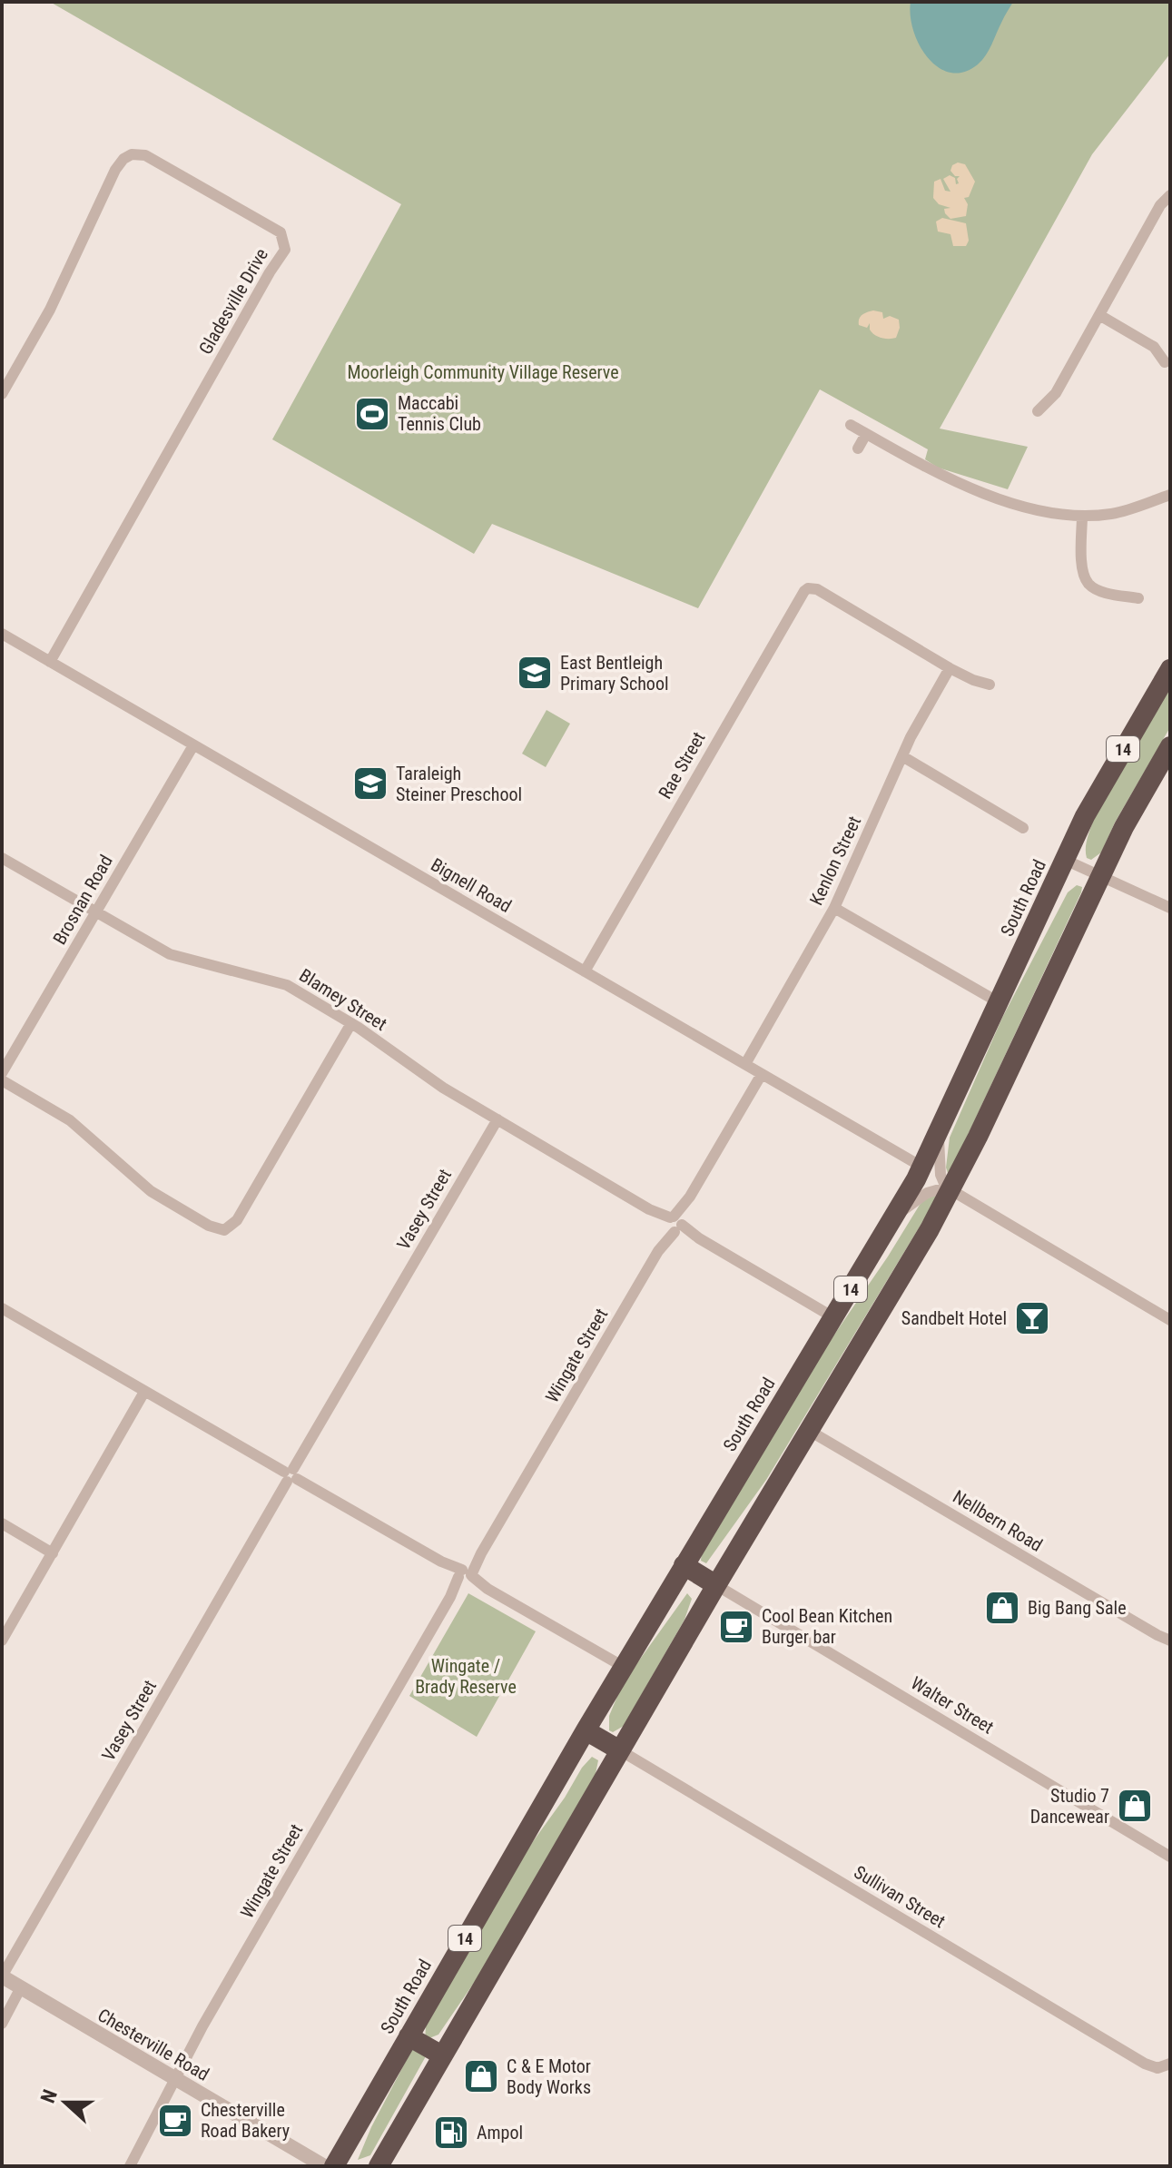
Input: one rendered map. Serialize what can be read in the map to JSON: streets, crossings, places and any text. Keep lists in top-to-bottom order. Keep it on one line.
{"streets":{"highway":["14","South Road"],"street":["Gladesville Drive","Rae Street","Kenlon Street","Bignell Road","Brosnan Road","Blamey Street","Vasey Street","Wingate Street","Nellbern Road","Walter Street","Sullivan Street","Chesterville Road"]},"crossings":[["Gladesville Drive","Bignell Road"],["14","Nellbern Road"],["14","Walter Street"],["14","Sullivan Street"],["Rae Street","Kenlon Street"],["Rae Street","Bignell Road"],["Kenlon Street","Bignell Road"],["Bignell Road","South Road"],["Bignell Road","Brosnan Road"],["Bignell Road","Wingate Street"],["South Road","Blamey Street"],["Brosnan Road","Blamey Street"],["Blamey Street","Vasey Street"],["Blamey Street","Wingate Street"],["Vasey Street","Chesterville Road"],["Wingate Street","Chesterville Road"]],"parks":["Moorleigh Community Village Reserve","Wingate / Brady Reserve"],"places":{"sports":["Maccabi Tennis Club"],"school or university":["East Bentleigh Primary School","Taraleigh Steiner Preschool"],"bar":["Sandbelt Hotel"],"shop":["Big Bang Sale","Studio 7 Dancewear","C & E Motor Body Works"],"cafe":["Cool Bean Kitchen Burger bar","Chesterville Road Bakery"],"fuel station":["Ampol"]},"north":"left"}
